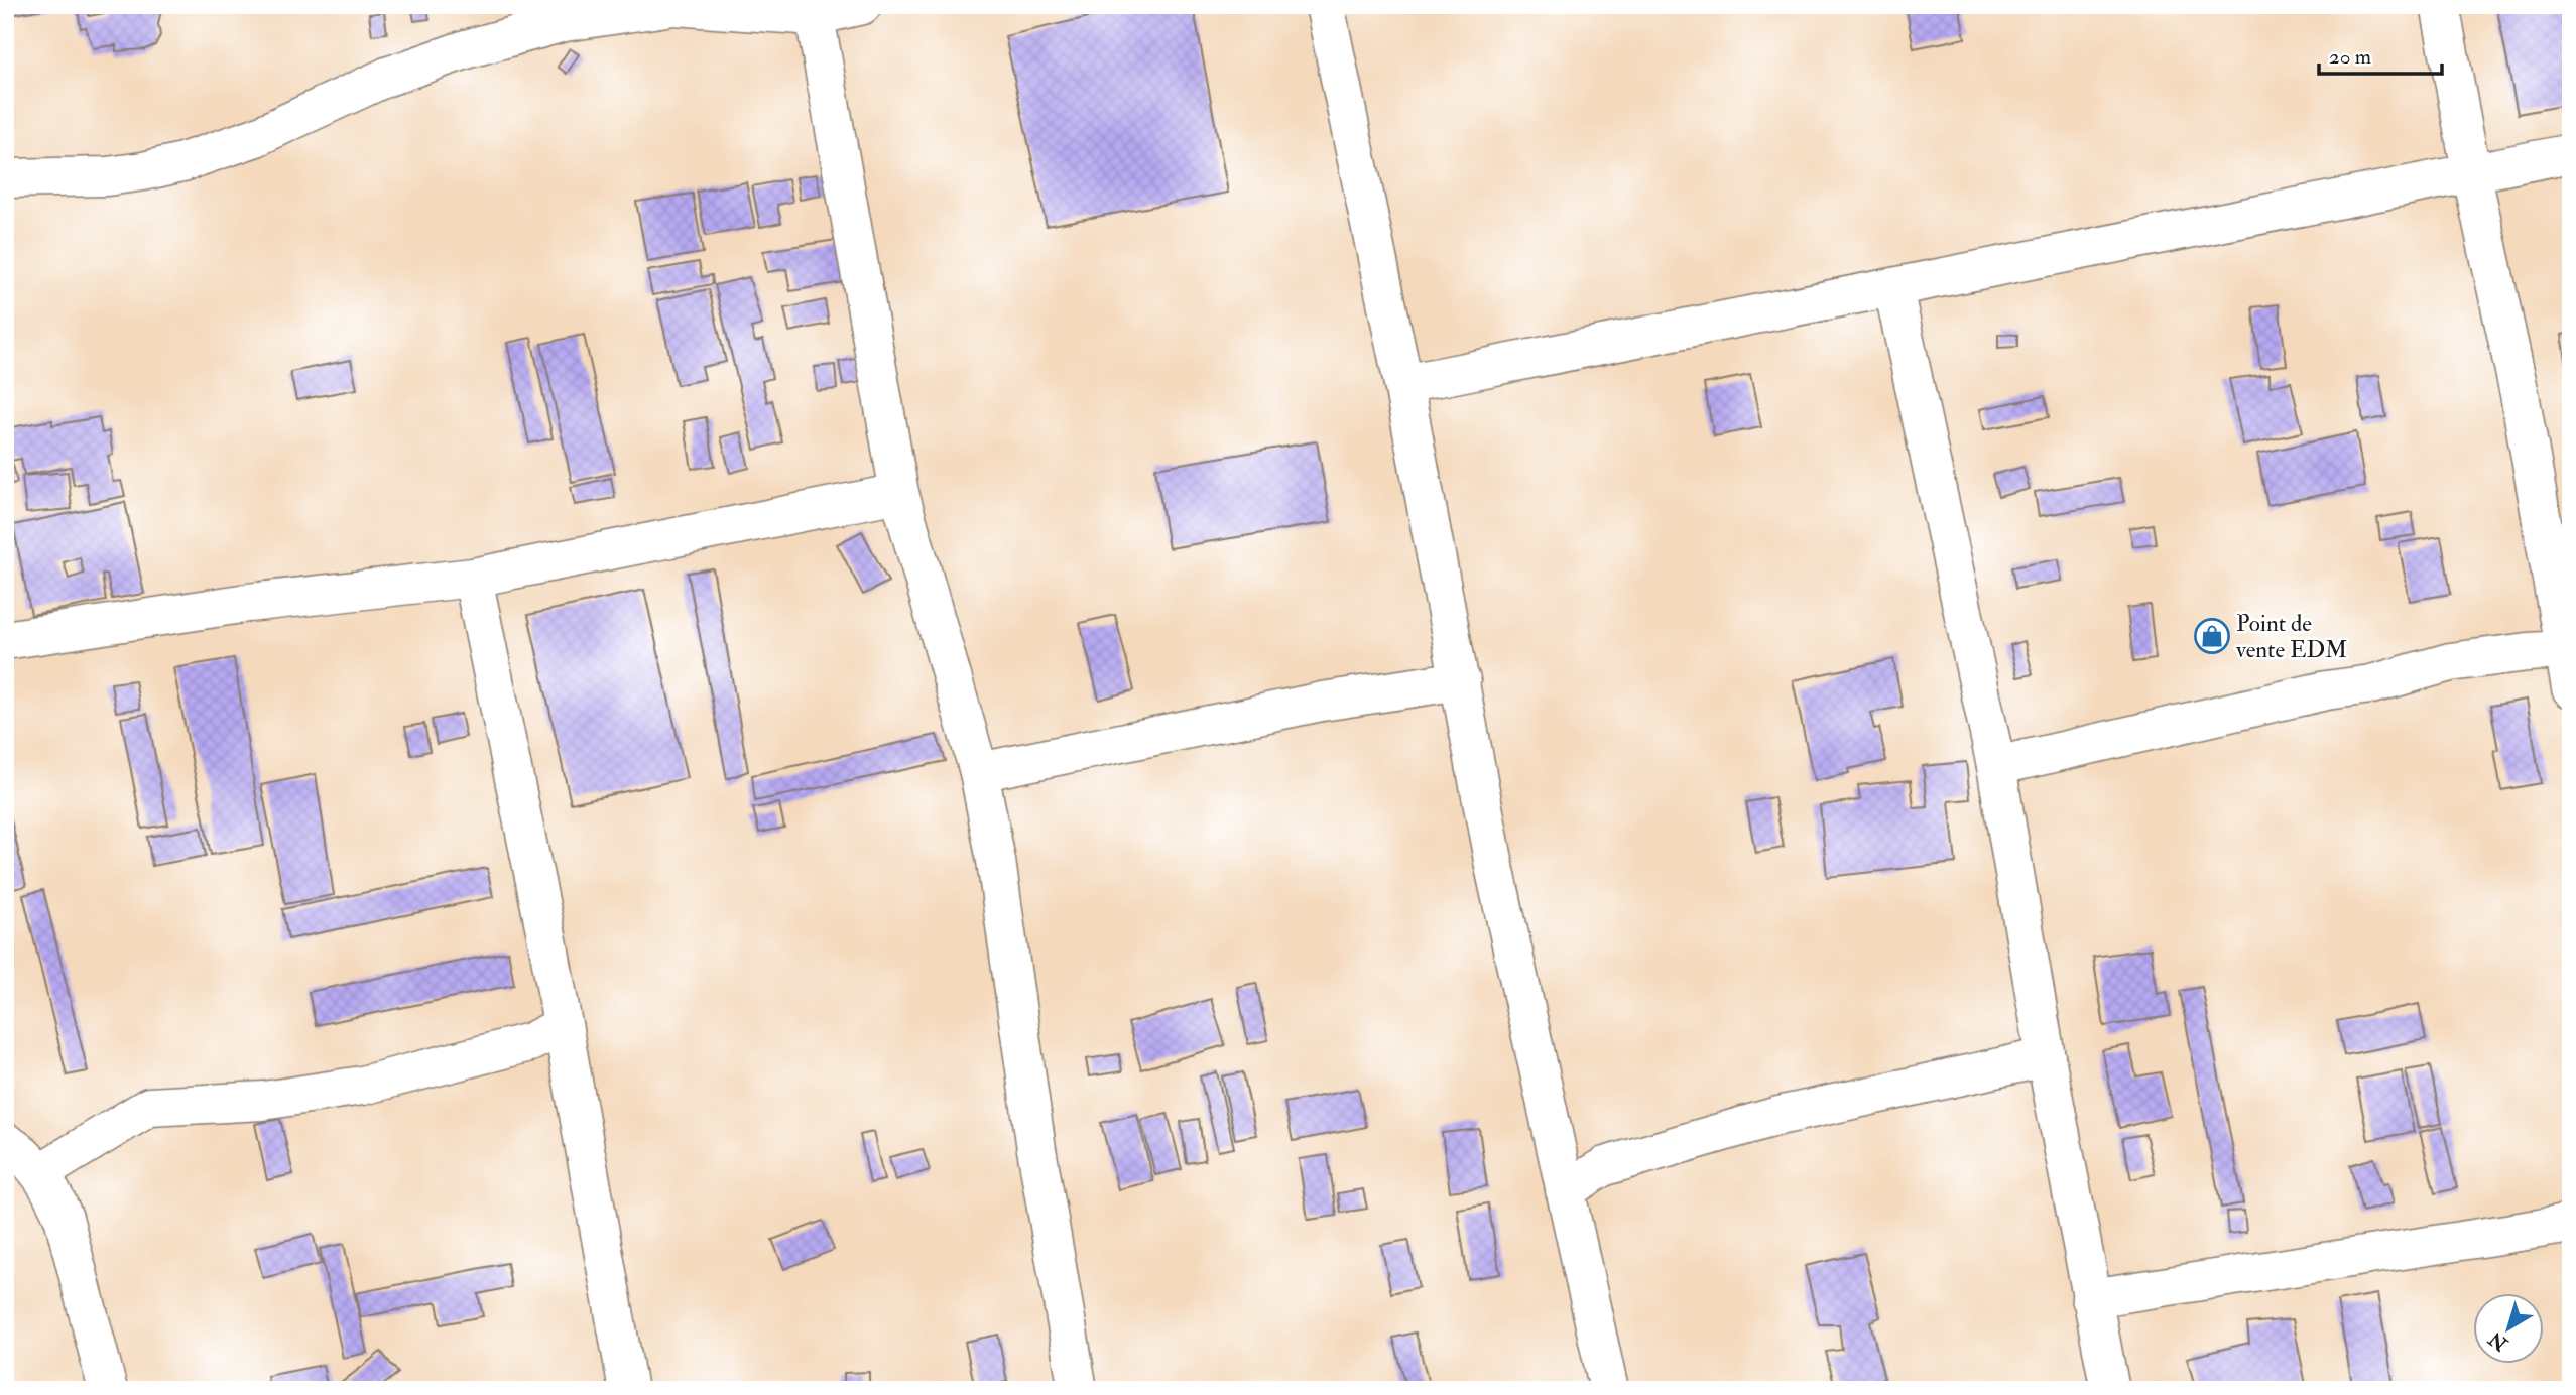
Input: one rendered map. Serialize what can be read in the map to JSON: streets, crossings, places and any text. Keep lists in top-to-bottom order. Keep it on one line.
{"places":{"shop":["Point de vente EDM"]},"scale_bar":"20 m","north":"bottom left"}
